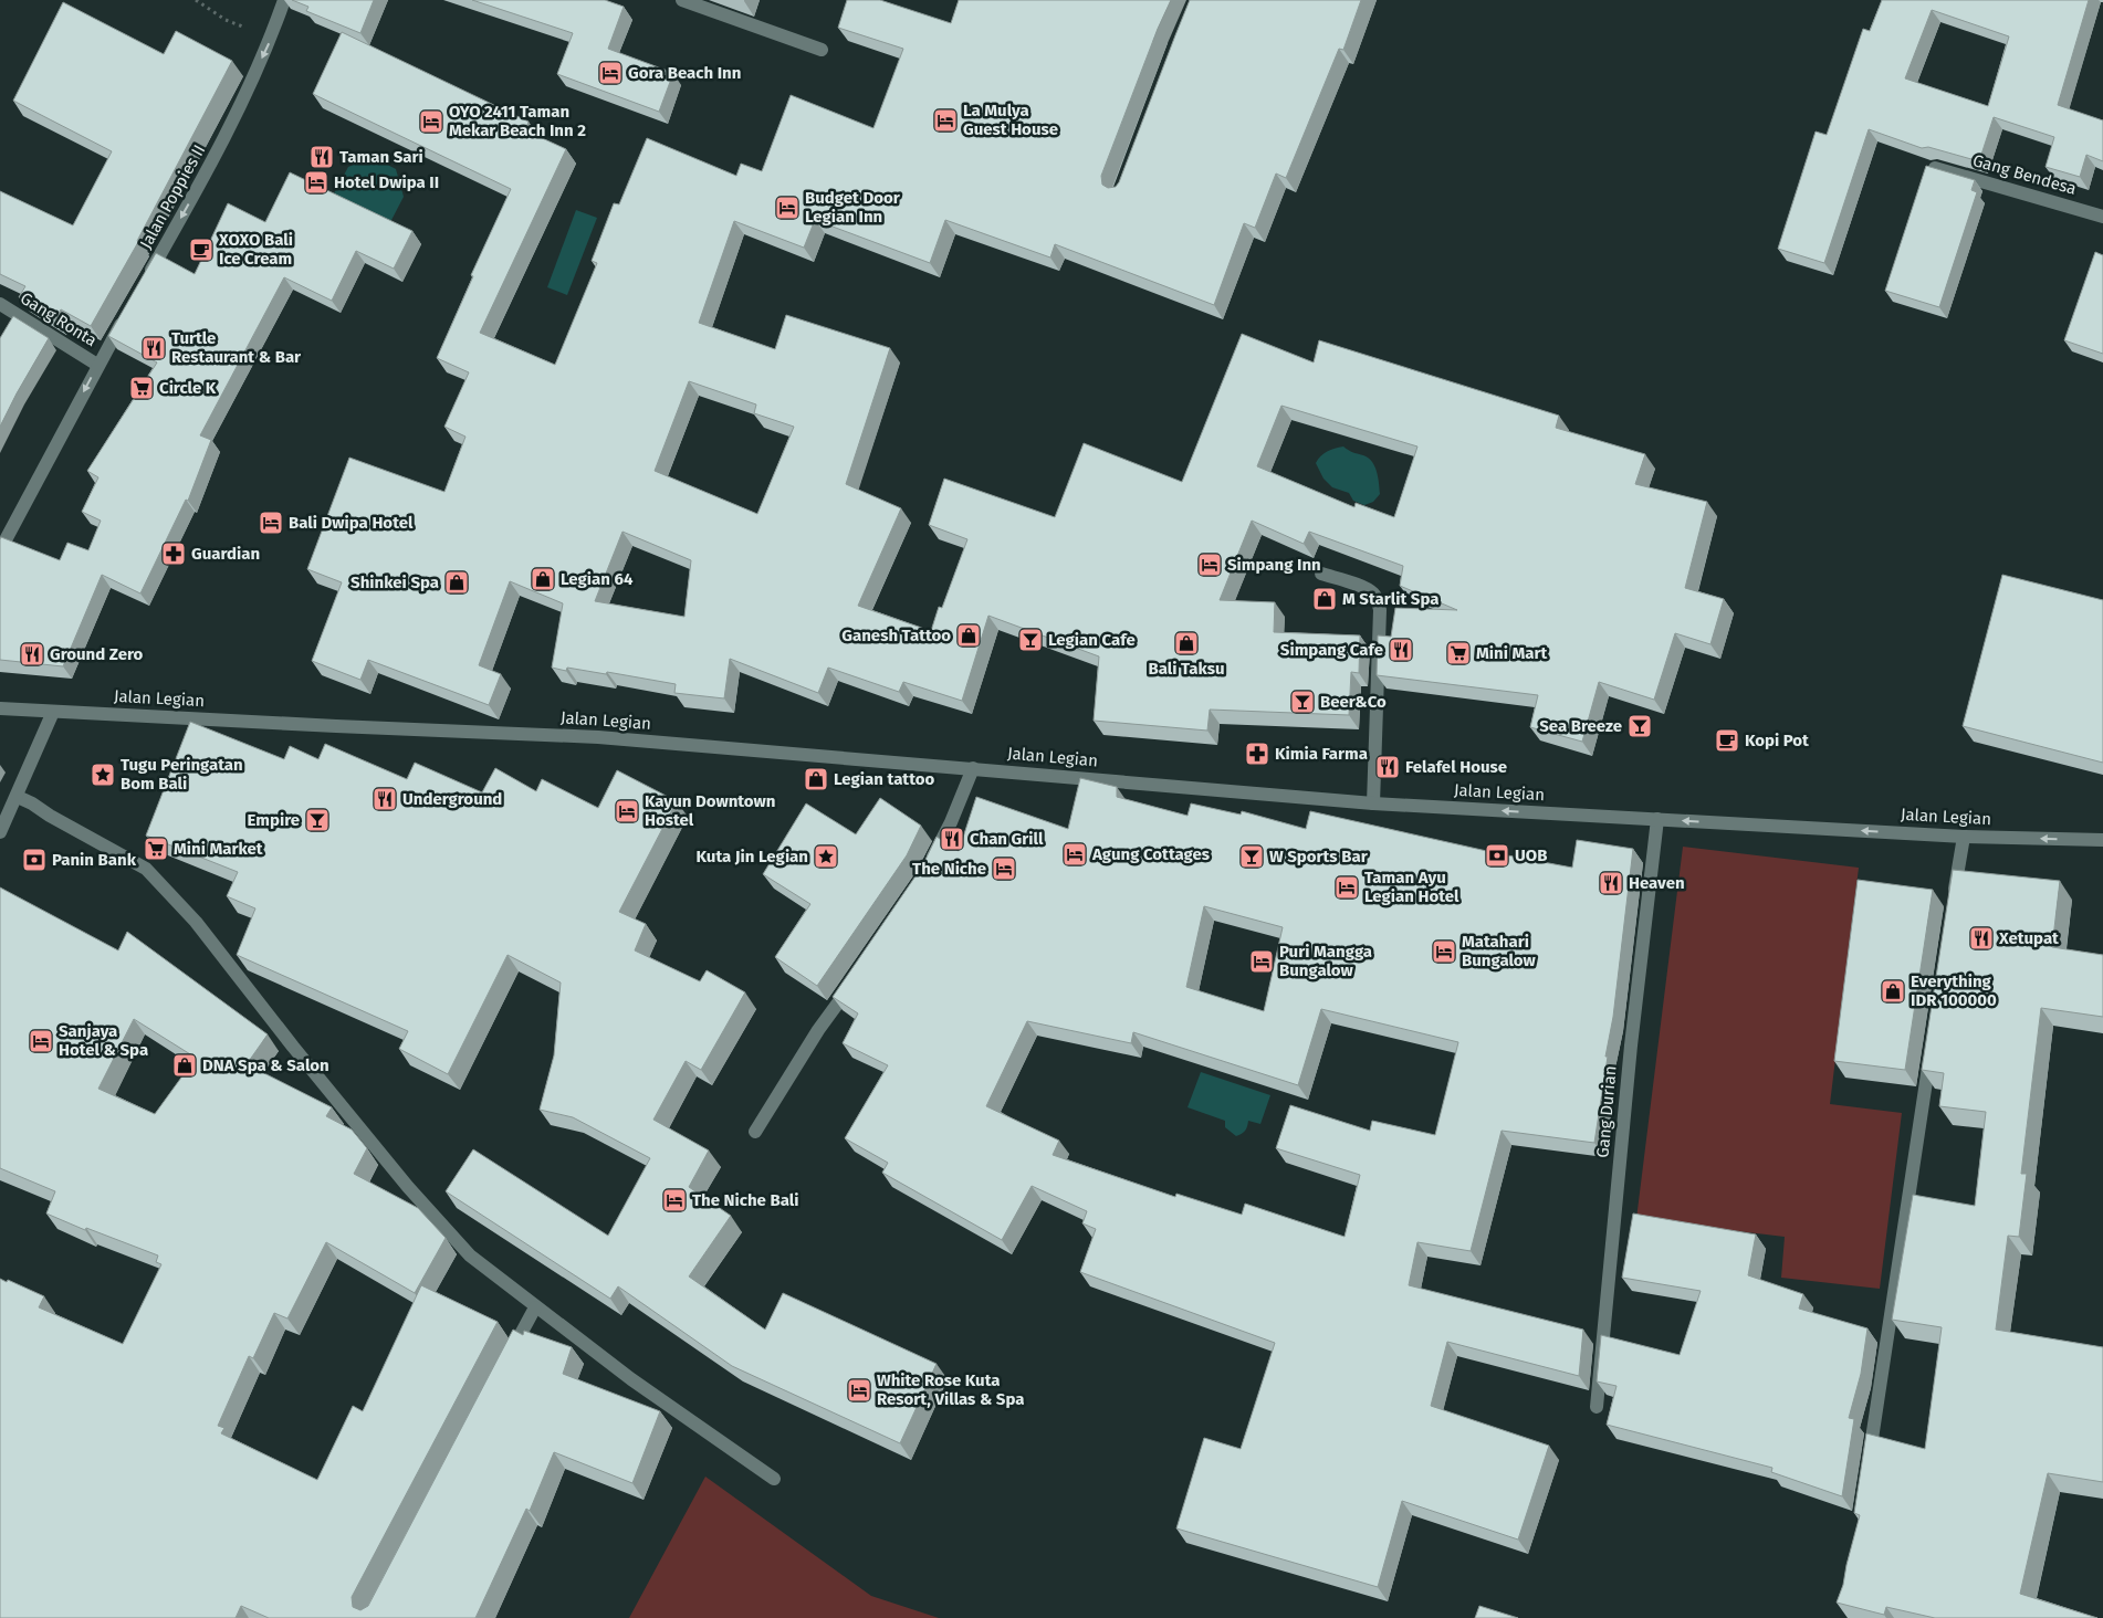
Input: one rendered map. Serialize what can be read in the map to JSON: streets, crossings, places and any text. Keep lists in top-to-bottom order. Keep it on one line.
{"streets":{"street":["Gang Bendesa","Jalan Poppies II","Gang Ronta","Jalan Legian","Gang Durian"]},"crossings":[["Jalan Legian","Gang Durian"]],"one_way":["Jalan Poppies II"],"places":{"hotel":["Gora Beach Inn","La Mulya Guest House","OYO 2411 Taman Mekar Beach Inn 2","Hotel Dwipa II","Budget Door Legian Inn","Bali Dwipa Hotel","Simpang Inn","Kayun Downtown Hostel","Agung Cottages","The Niche","Taman Ayu Legian Hotel","Matahari Bungalow","Puri Mangga Bungalow","Sanjaya Hotel & Spa","The Niche Bali","White Rose Kuta Resort, Villas & Spa"],"restaurant":["Taman Sari","Turtle Restaurant & Bar","Simpang Cafe","Ground Zero","Felafel House","Underground","Chan Grill","Heaven","Xetupat"],"cafe":["XOXO Bali Ice Cream","Kopi Pot"],"supermarket":["Circle K","Mini Mart","Mini Market"],"pharmacy":["Guardian","Kimia Farma"],"shop":["Legian 64","Shinkei Spa","M Starlit Spa","Ganesh Tattoo","Bali Taksu","Legian tattoo","Everything IDR 100000","DNA Spa & Salon"],"bar":["Legian Cafe","Beer&Co","Sea Breeze","Empire","W Sports Bar"],"place":["Tugu Peringatan Bom Bali","Kuta Jin Legian"],"bank":["UOB","Panin Bank"]}}
